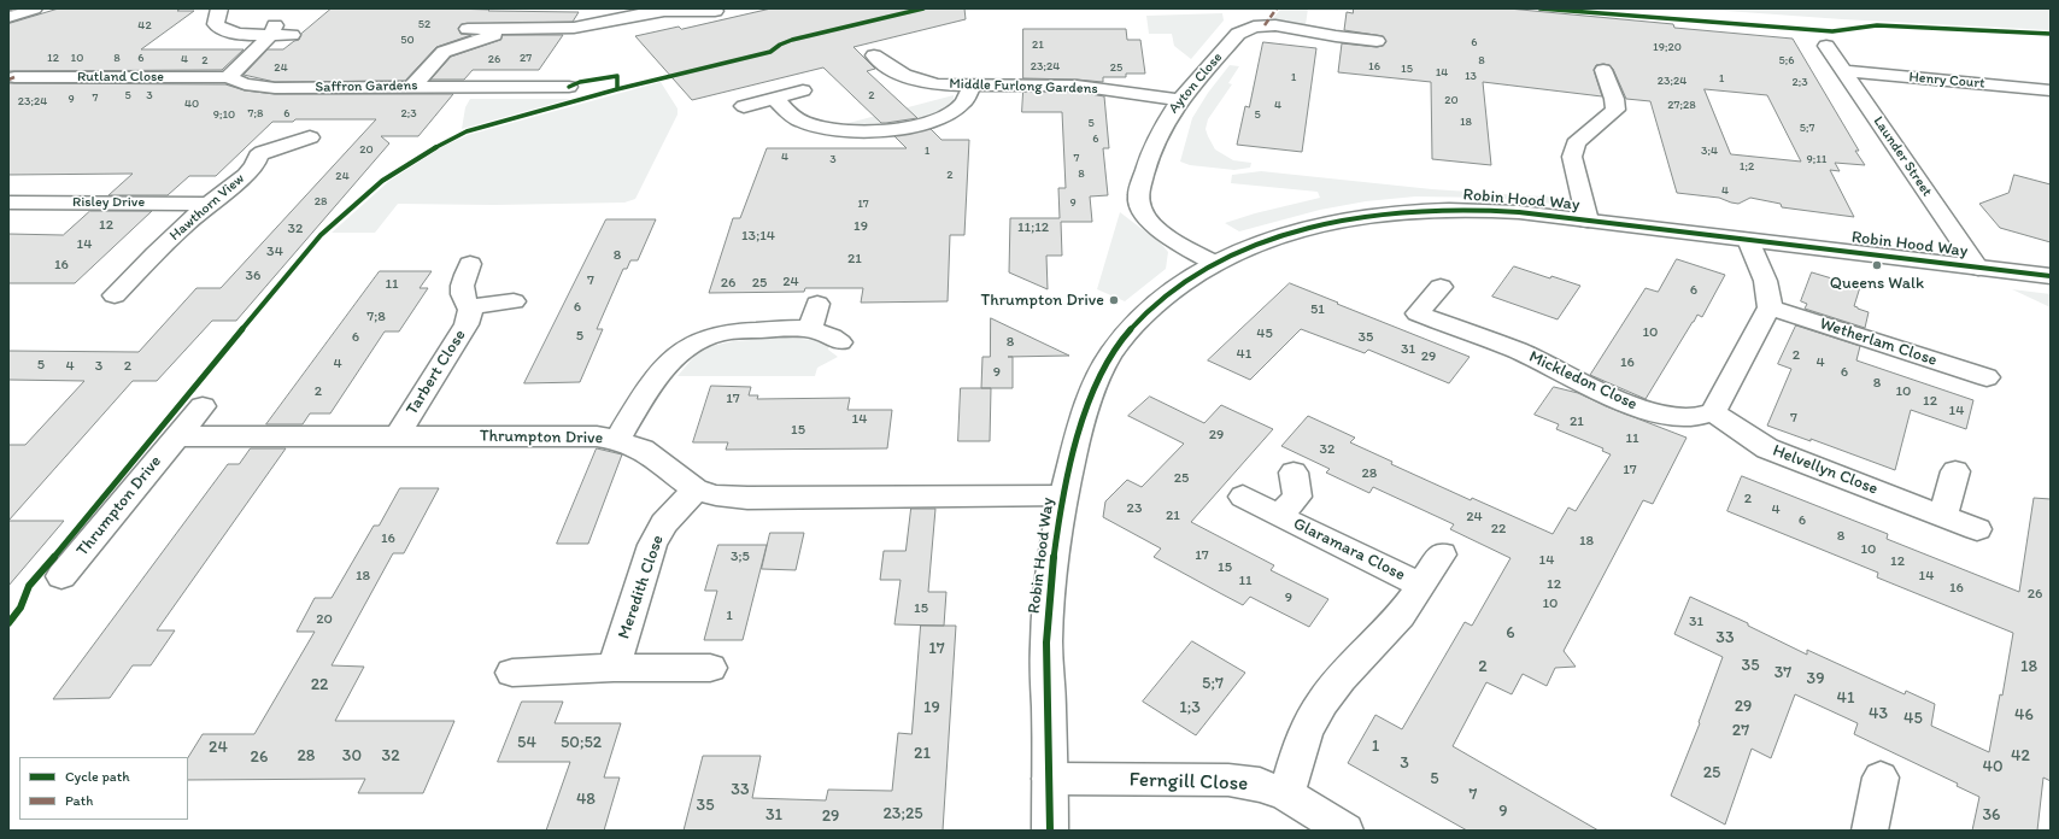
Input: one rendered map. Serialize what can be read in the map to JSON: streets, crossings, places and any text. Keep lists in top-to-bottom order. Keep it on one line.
{"streets":{"street":["Rutland Close","Henry Court","Ayton Close","Saffron Gardens","Middle Furlong Gardens","Launder Street","Robin Hood Way","Risley Drive","Hawthorn View","Wetherlam Close","Tarbert Close","Mickledon Close","Thrumpton Drive","Helvellyn Close","Glaramara Close","Meredith Close","Ferngill Close"]},"crossings":[["Rutland Close","Saffron Gardens"],["Henry Court","Launder Street"],["Ayton Close","Middle Furlong Gardens"],["Ayton Close","Robin Hood Way"],["Launder Street","Robin Hood Way"],["Robin Hood Way","Thrumpton Drive"],["Robin Hood Way","Ferngill Close"],["Risley Drive","Hawthorn View"],["Tarbert Close","Thrumpton Drive"],["Mickledon Close","Helvellyn Close"],["Thrumpton Drive","Meredith Close"],["Glaramara Close","Ferngill Close"]],"places":["Queens Walk","Thrumpton Drive"],"house_numbers":["52","42","50","6","21","19;20","12","10","8","6","27","4","26","2","8","5;6","23;24","16","24","25","15","14","13","1","1","23;24","2;3","5","3","2","7","9","20","23;24","40","4","27;28","7;8","6","2;3","9;10","5","18","5","5;7","6","20","1","3;4","4","7","3","9;11","1;2","8","2","24","4","28","9","17","12","19","11;12","32","13;14","14","34","8","21","16","36","7","24","26","25","11","6","6","51","7;8","10","45","5","6","35","8","31","41","2","29","16","4","4","5","4","3","2","9","6","8","2","10","17","12","14","7","14","21","15","29","11","32","17","28","25","2","23","4","21","24","6","22","8","16","18","10","17","3;5","14","12","15","18","14","11","12","16","26","9","10","15","1","20","31","6","33","17","35","2","18","37","39","5;7","22","41","29","19","1;3","43","46","45","27","54","50;52","1","24","21","28","30","32","42","26","3","40","25","5","33","7","48","35","9","23;25","31","36","29"],"legend":["Cycle path","Path"]}
